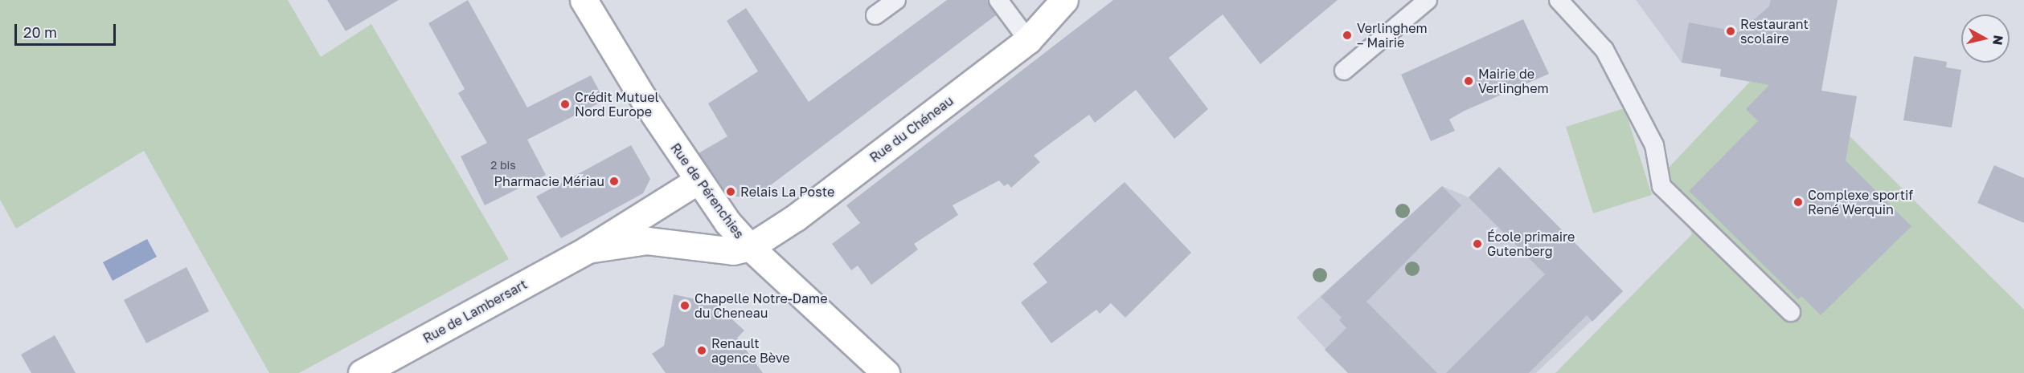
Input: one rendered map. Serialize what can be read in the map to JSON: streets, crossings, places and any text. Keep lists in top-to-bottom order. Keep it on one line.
{"streets":{"main road":["Rue du Chéneau","Rue de Pérenchies","Rue de Lambersart"]},"crossings":[["Rue du Chéneau","Rue de Pérenchies"],["Rue du Chéneau","Rue de Lambersart"],["Rue de Pérenchies","Rue de Lambersart"]],"places":["Restaurant scolaire","Verlinghem – Mairie","Mairie de Verlinghem","Crédit Mutuel Nord Europe","Pharmacie Mériau","Relais La Poste","Complexe sportif René Werquin","École primaire Gutenberg","Chapelle Notre-Dame du Cheneau","Renault agence Bève"],"house_numbers":["2 bis"],"scale_bar":"20 m","north":"right"}
